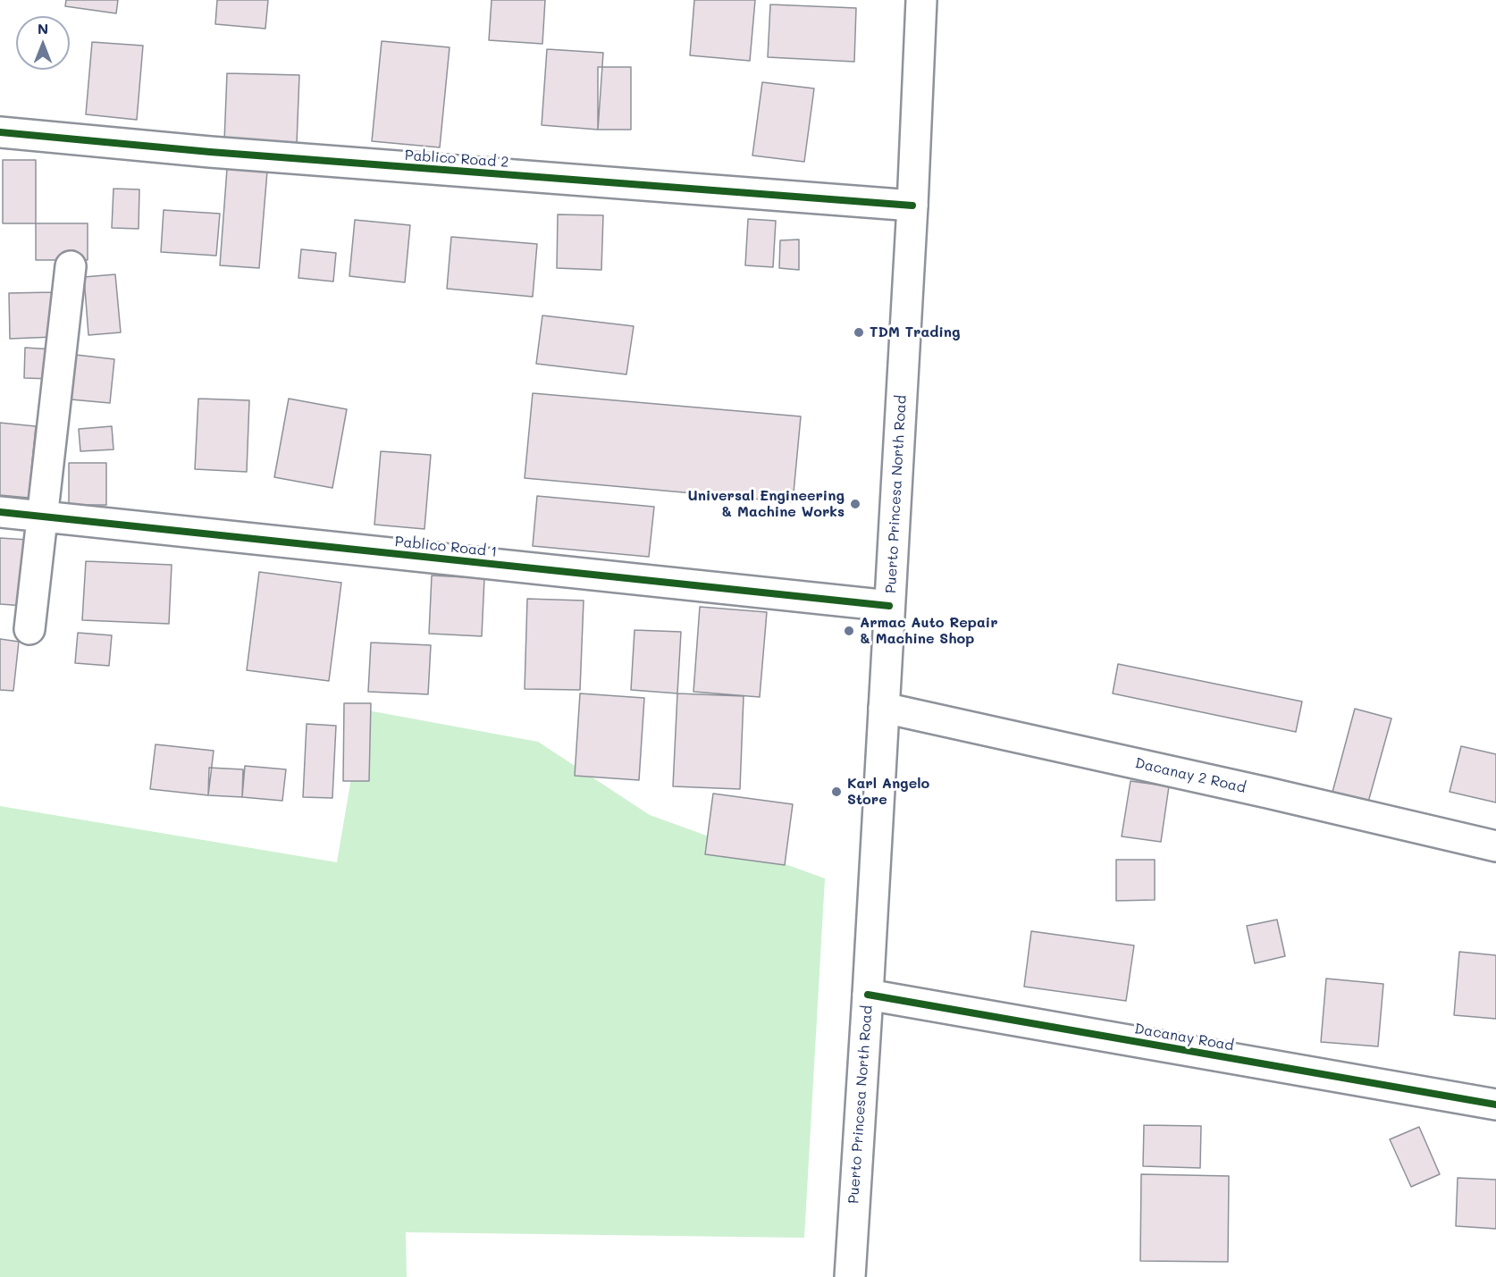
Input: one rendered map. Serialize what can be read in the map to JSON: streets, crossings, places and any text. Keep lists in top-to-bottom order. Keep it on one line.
{"streets":{"street":["Pablico Road 2","Puerto Princesa North Road","Pablico Road 1","Dacanay 2 Road","Dacanay Road"]},"crossings":[["Pablico Road 2","Puerto Princesa North Road"],["Puerto Princesa North Road","Pablico Road 1"],["Puerto Princesa North Road","Dacanay 2 Road"],["Puerto Princesa North Road","Dacanay Road"]],"places":["TDM Trading","Universal Engineering & Machine Works","Armac Auto Repair & Machine Shop","Karl Angelo Store"],"north":"top"}
